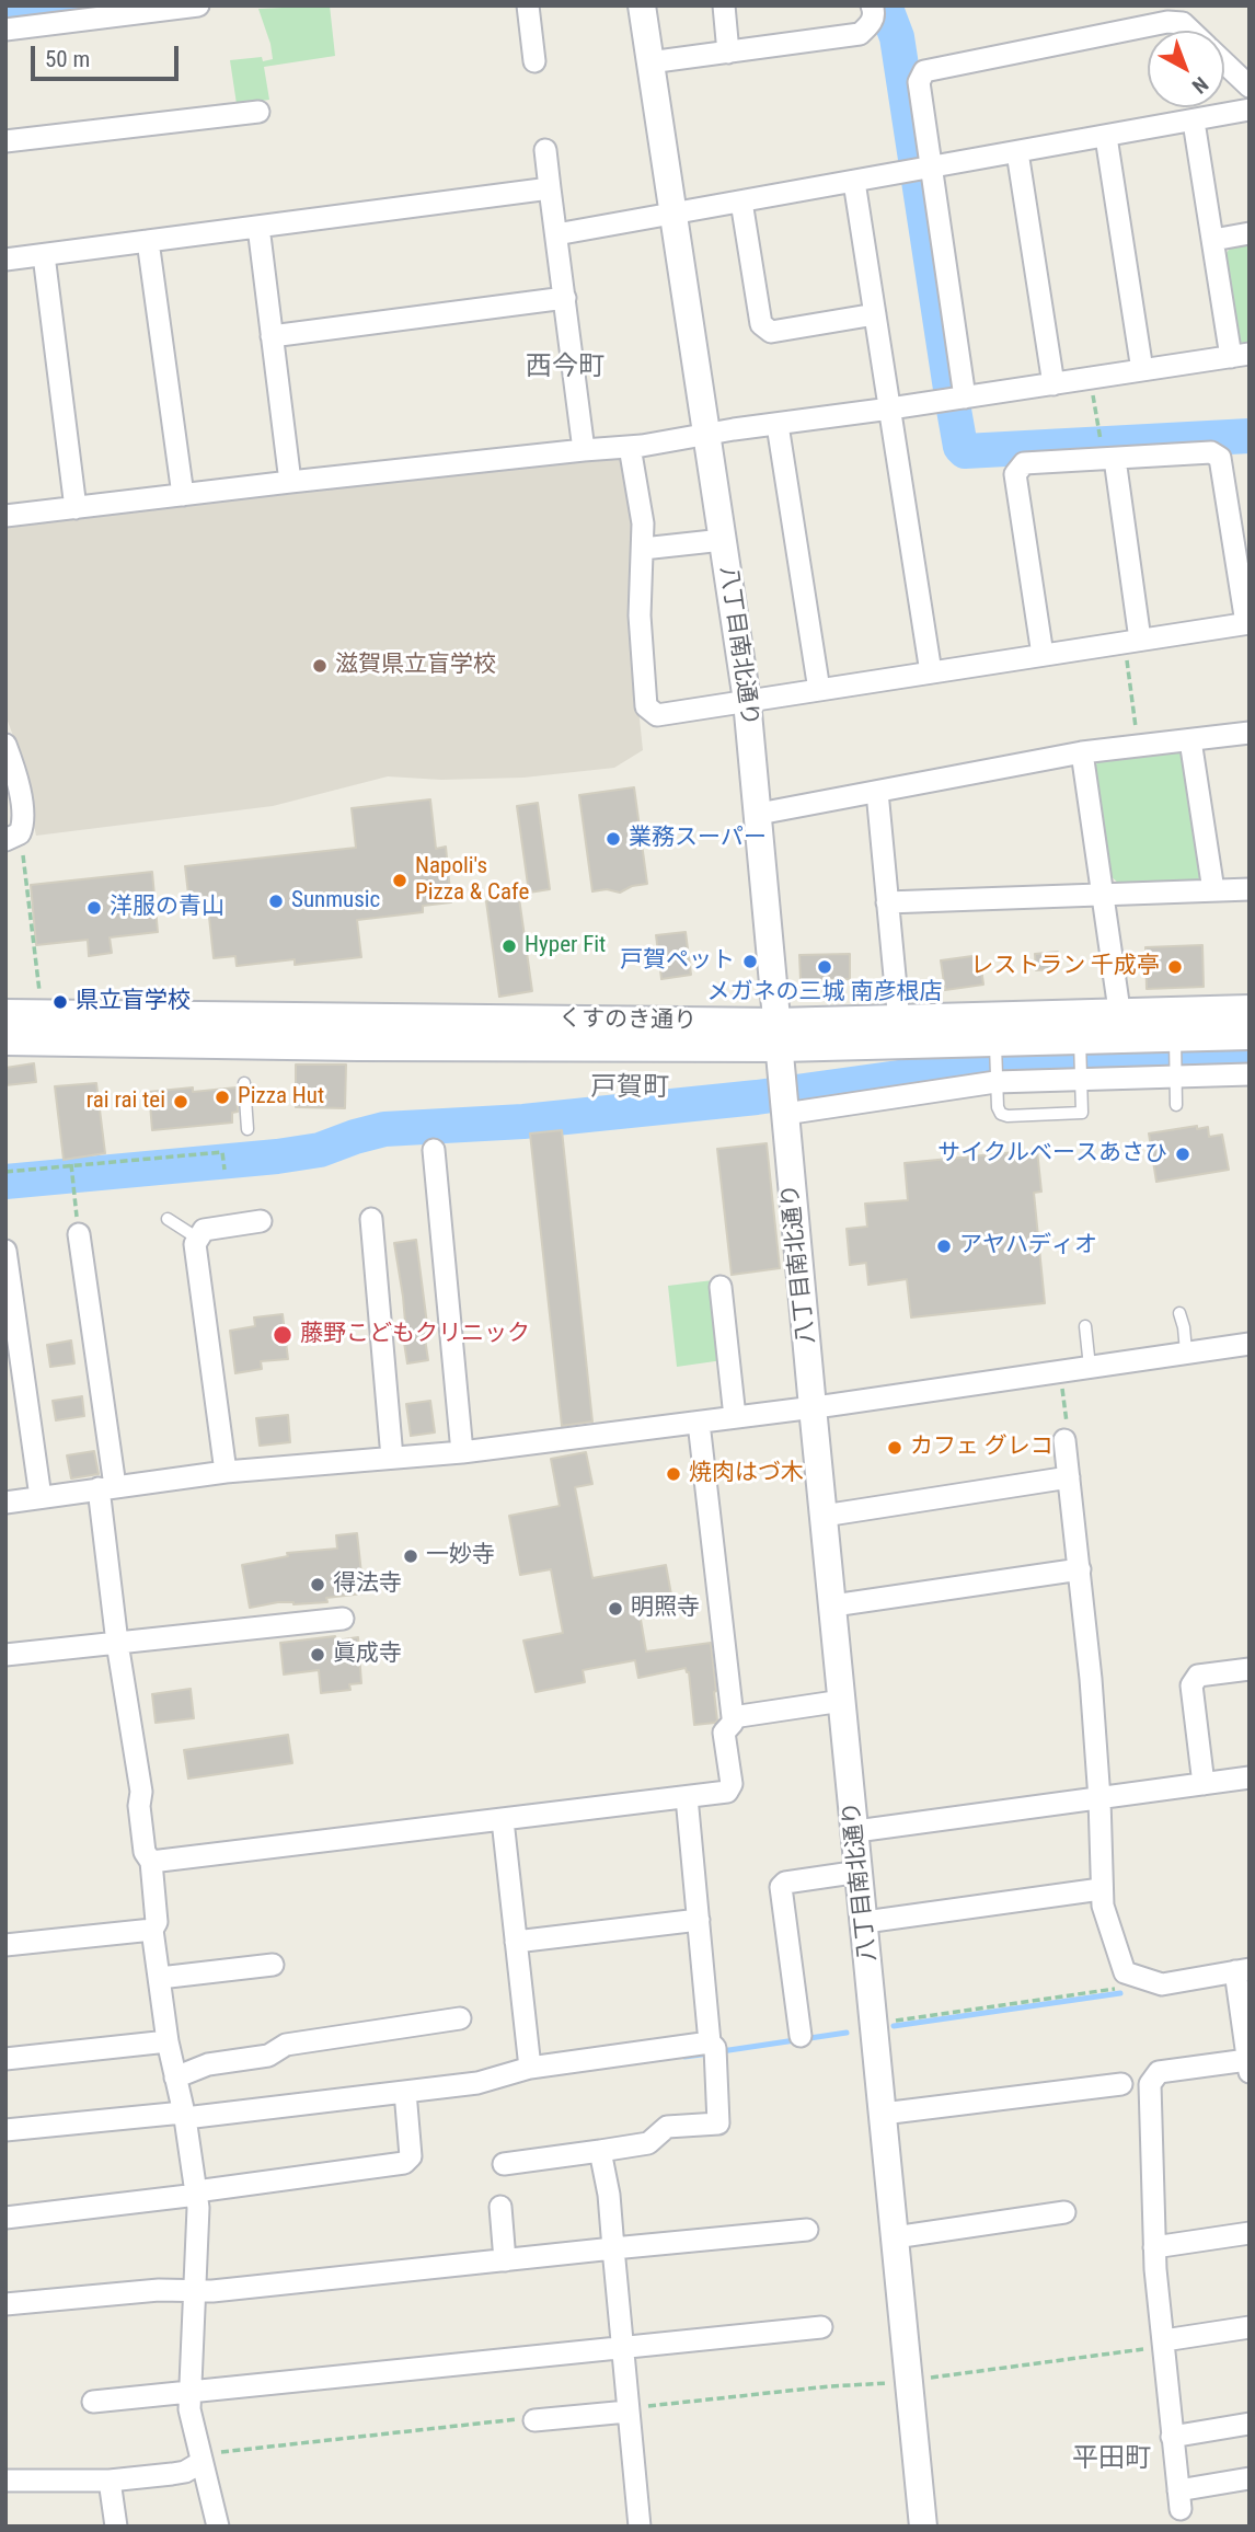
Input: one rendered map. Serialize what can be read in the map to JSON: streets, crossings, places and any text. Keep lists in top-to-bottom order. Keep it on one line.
{"streets":{"main road":["くすのき通り"],"street":["八丁目南北通り"]},"crossings":[["八丁目南北通り","くすのき通り"]],"districts":["西今町","戸賀町","平田町"],"places":["滋賀県立盲学校","業務スーパー","Napoli's Pizza & Cafe","Sunmusic","洋服の青山","Hyper Fit","戸賀ペット","メガネの三城 南彦根店","レストラン 千成亭","県立盲学校","Pizza Hut","rai rai tei","サイクルベースあさひ","アヤハディオ","藤野こどもクリニック","カフェ グレコ","焼肉はづ木","一妙寺","得法寺","明照寺","眞成寺"],"scale_bar":"50 m","north":"bottom right"}
